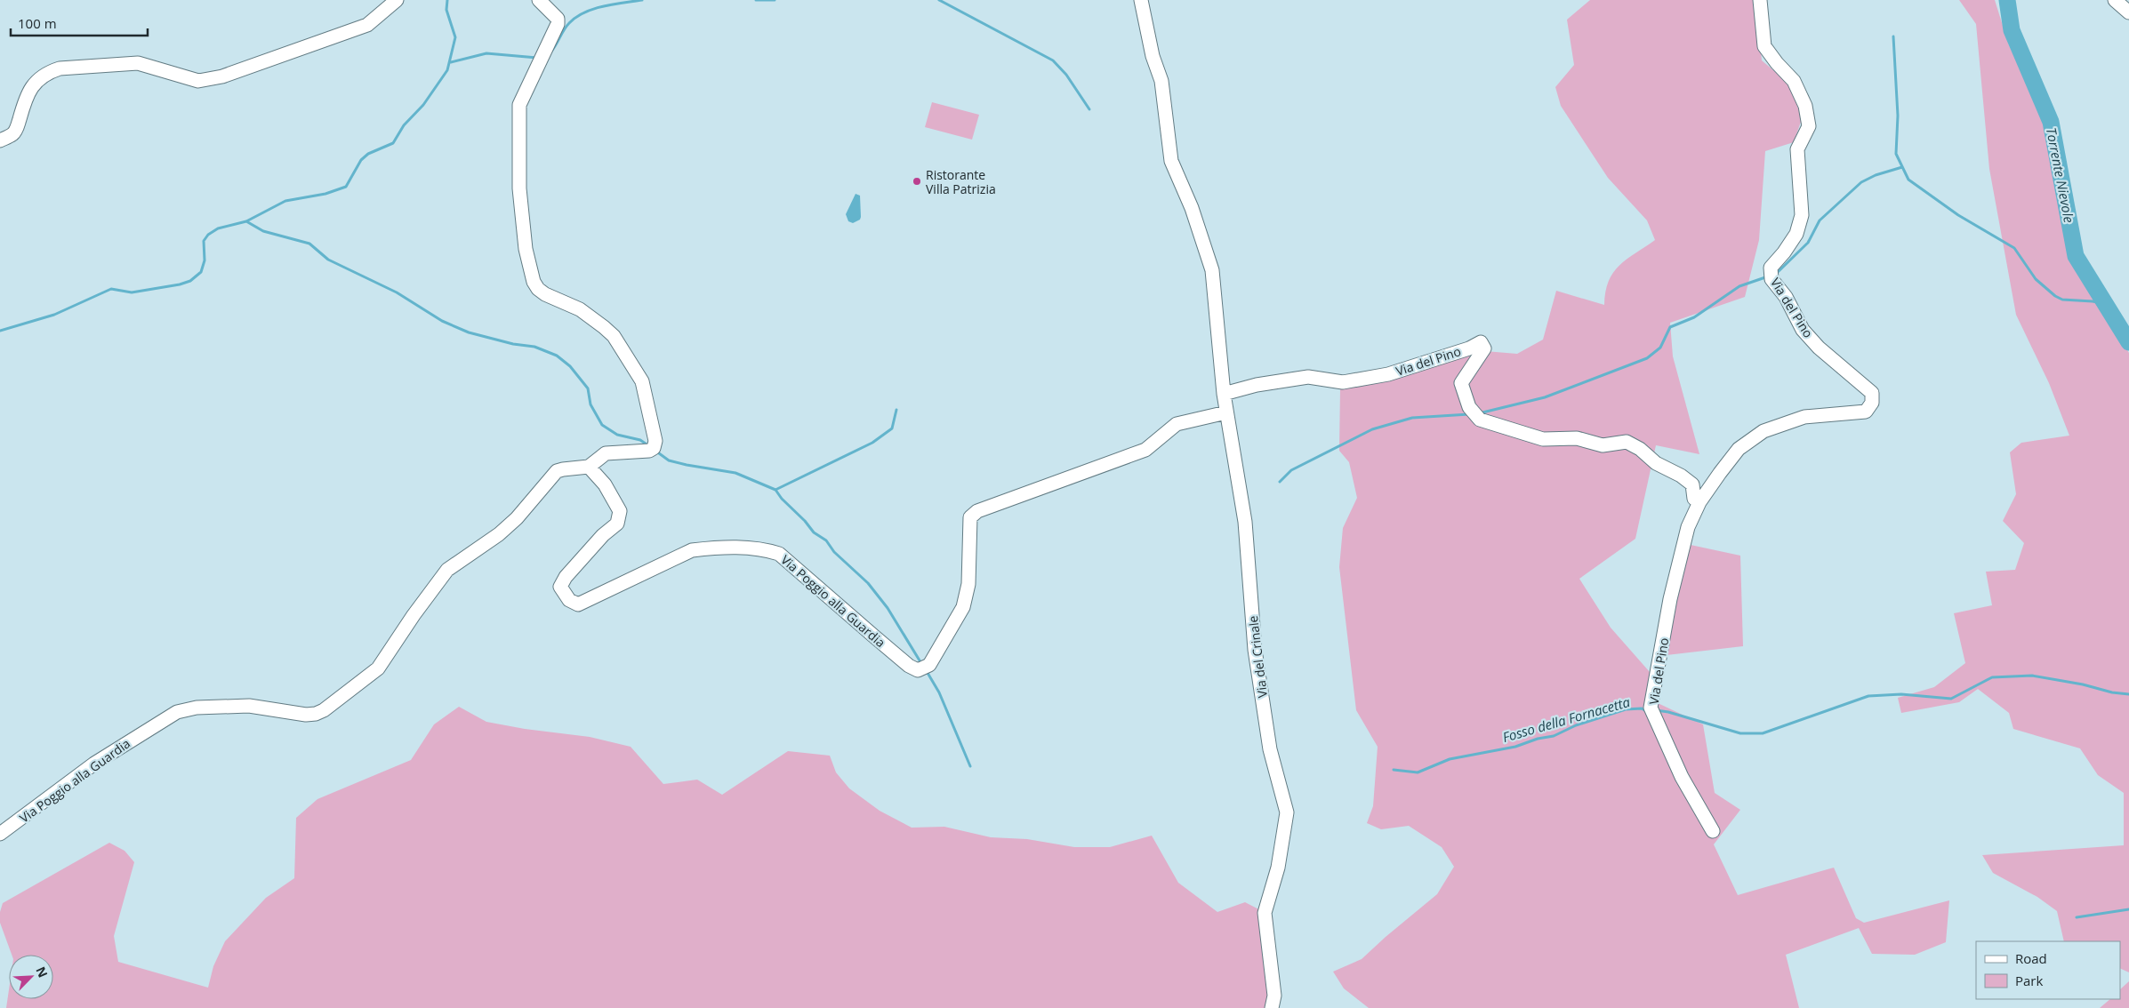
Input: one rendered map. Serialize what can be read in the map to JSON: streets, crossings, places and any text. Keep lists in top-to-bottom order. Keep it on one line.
{"streets":{"street":["Via del Pino","Via Poggio alla Guardia","Via del Crinale"]},"crossings":[["Via del Pino","Via del Crinale"],["Via Poggio alla Guardia","Via del Crinale"]],"water":["Torrente Nievole","Fosso della Fornacetta"],"places":["Ristorante Villa Patrizia"],"legend":["Road","Park"],"scale_bar":"100 m","north":"top right"}
